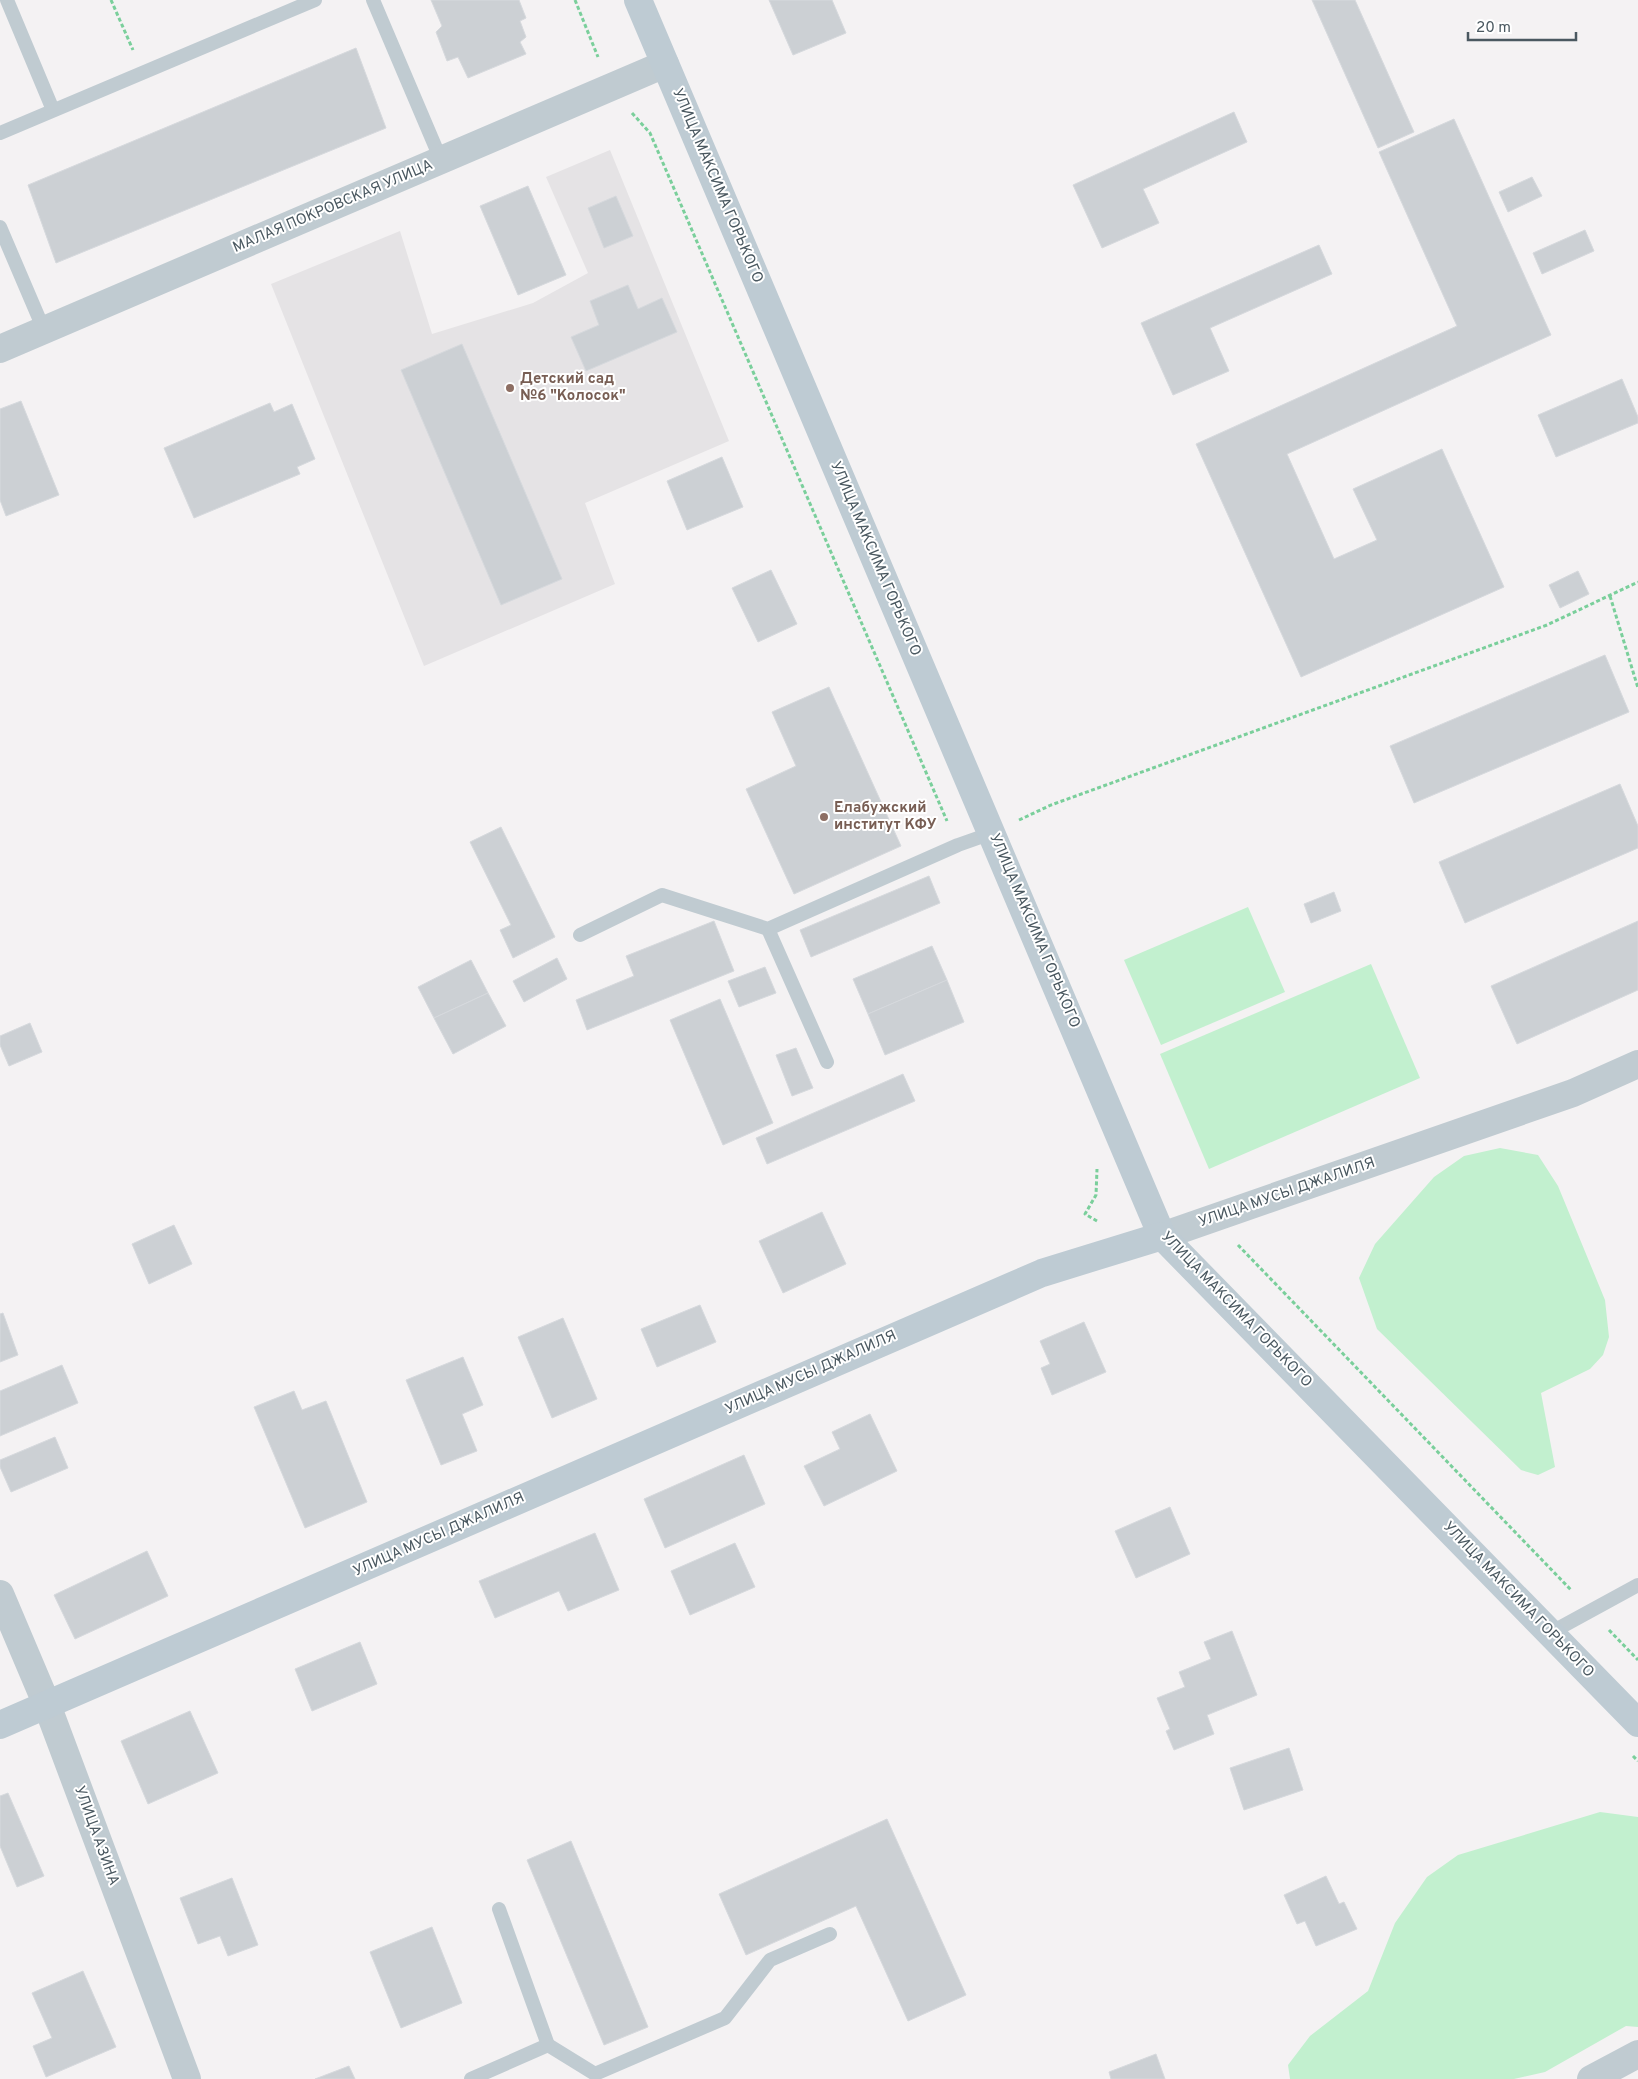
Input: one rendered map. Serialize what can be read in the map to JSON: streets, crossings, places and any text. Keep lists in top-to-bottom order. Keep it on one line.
{"streets":{"street":["УЛИЦА МАКСИМА ГОРЬКОГО","МАЛАЯ ПОКРОВСКАЯ УЛИЦА","УЛИЦА МУСЫ ДЖАЛИЛЯ","УЛИЦА АЗИНА"]},"crossings":[["УЛИЦА МАКСИМА ГОРЬКОГО","МАЛАЯ ПОКРОВСКАЯ УЛИЦА"],["УЛИЦА МАКСИМА ГОРЬКОГО","УЛИЦА МУСЫ ДЖАЛИЛЯ"],["УЛИЦА МУСЫ ДЖАЛИЛЯ","УЛИЦА АЗИНА"]],"places":["Детский сад №6 \"Колосок\"","Елабужский институт КФУ"],"scale_bar":"20 m"}
